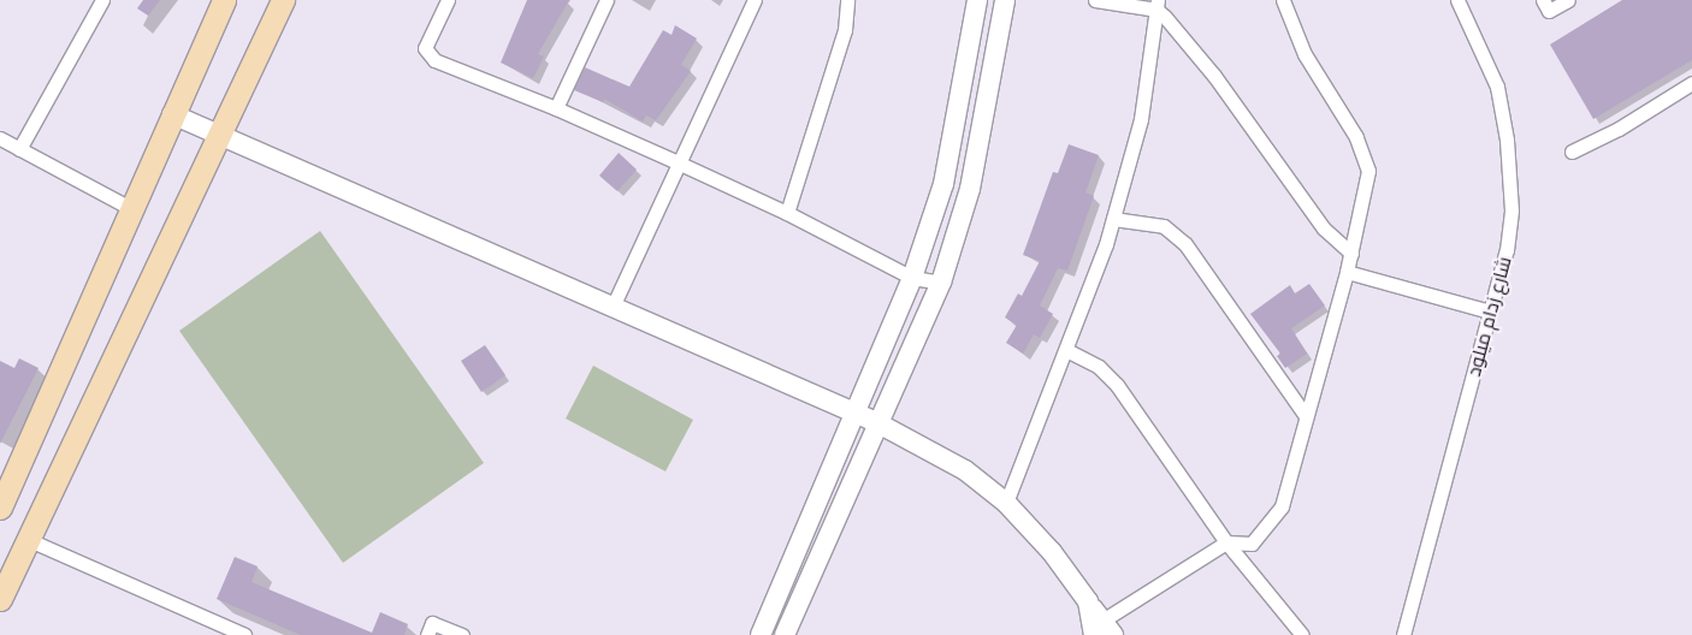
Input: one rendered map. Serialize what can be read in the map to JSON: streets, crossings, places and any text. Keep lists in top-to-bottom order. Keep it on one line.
{"streets":{"street":["شارع زدام ميلود"]}}
